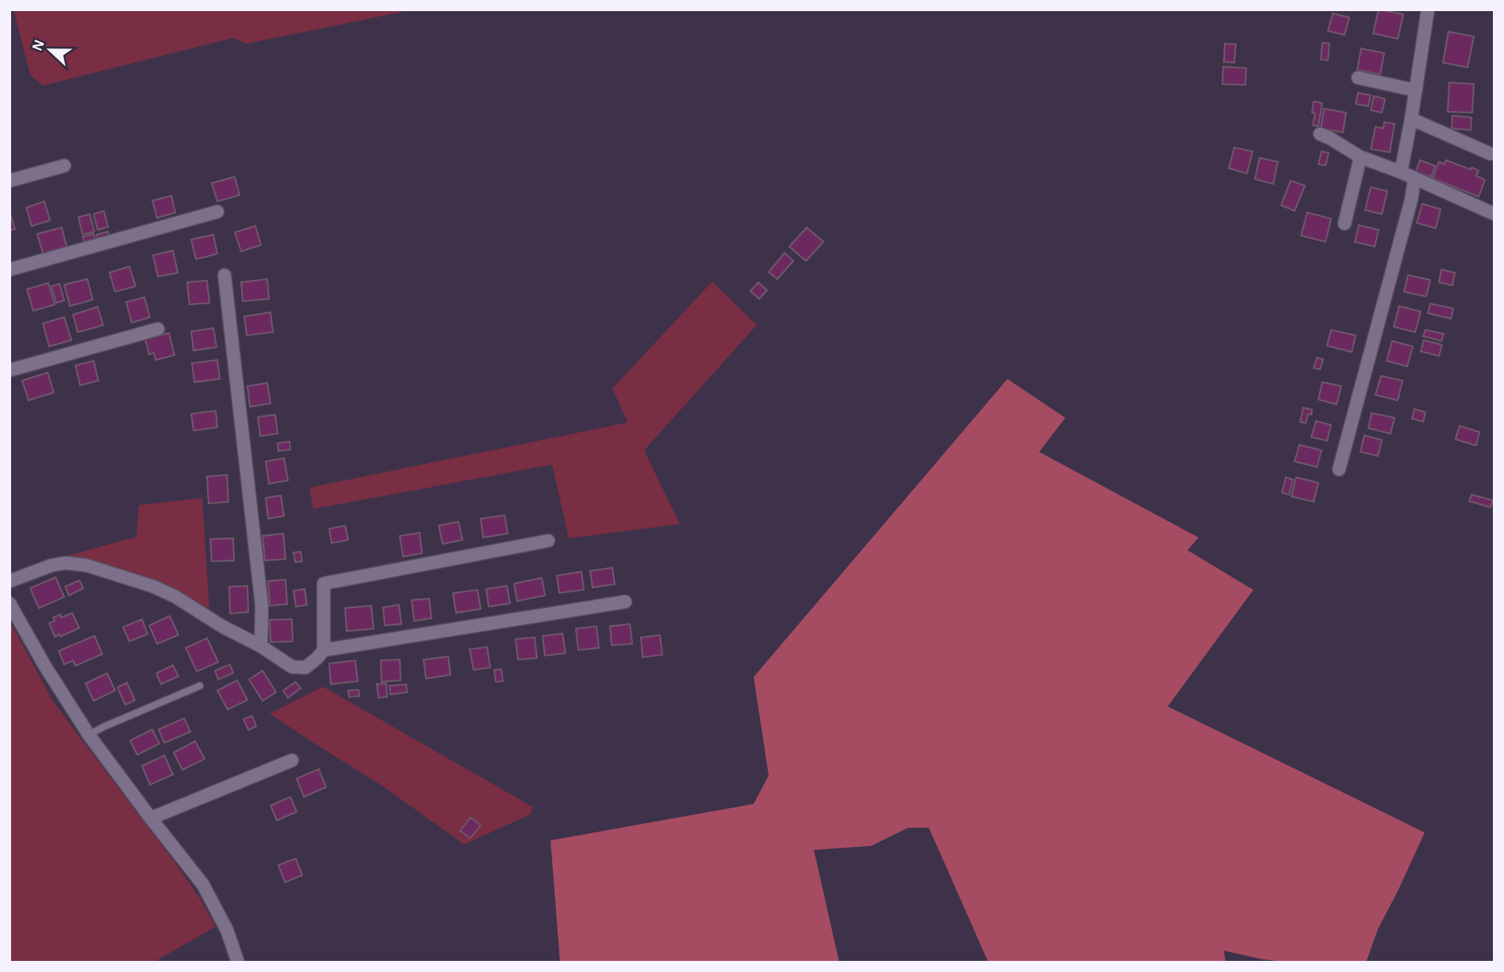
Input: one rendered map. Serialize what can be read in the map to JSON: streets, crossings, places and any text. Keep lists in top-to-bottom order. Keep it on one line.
{"north":"left"}
